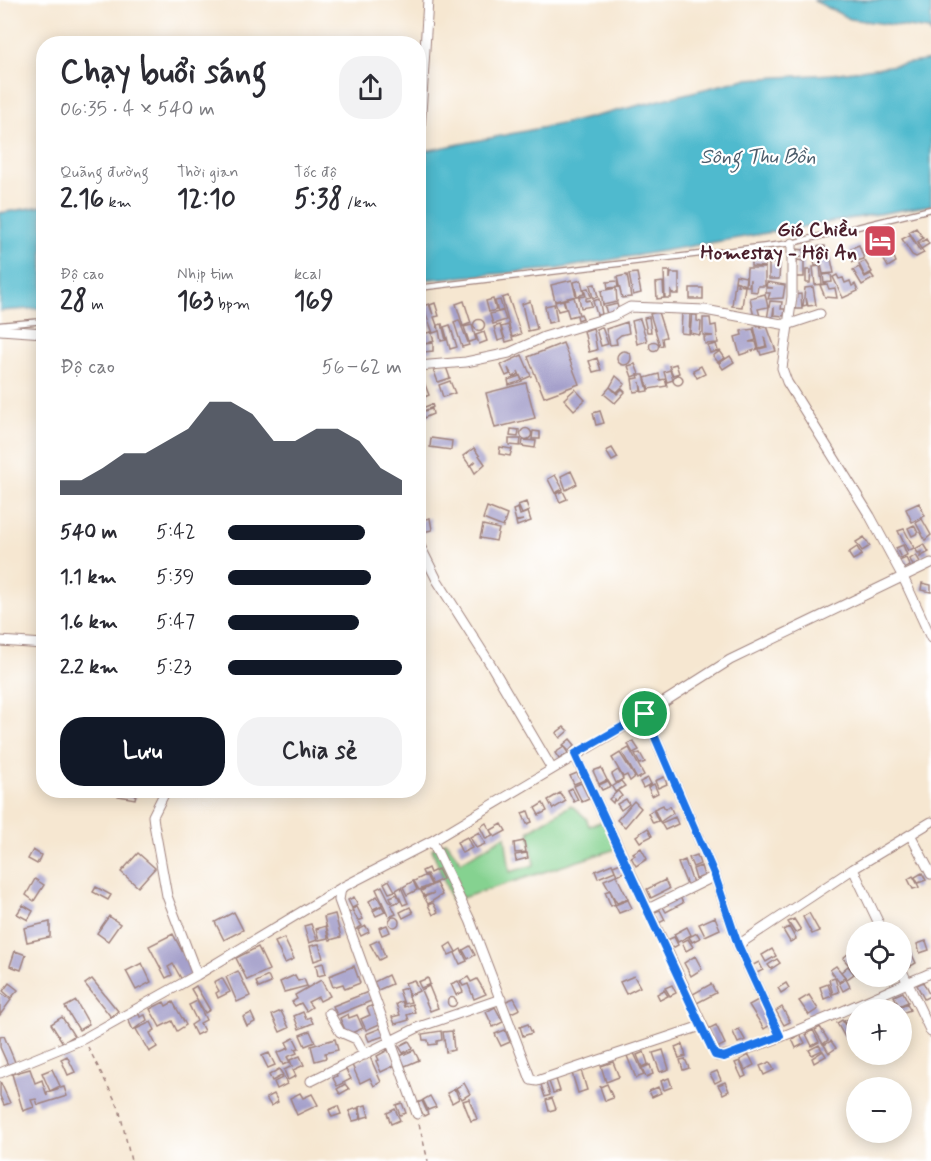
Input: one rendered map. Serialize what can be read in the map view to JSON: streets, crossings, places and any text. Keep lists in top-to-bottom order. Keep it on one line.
{"water":["Sông Thu Bồn"],"places":{"hotel":["Gió Chiều Homestay - Hội An"]},"page":{"heading":["Chạy buổi sáng","06:35 · 4 × 540 m"],"stats":[["Quãng đường","2.16 km"],["Thời gian","12:10"],["Tốc độ","5:38 /km"],["Độ cao","28 m"],["Nhịp tim","163 bpm"],["kcal","169"]],"chart":["Độ cao","56–62 m"],"list":[{"name":"540 m","note":"5:42"},{"name":"1.1 km","note":"5:39"},{"name":"1.6 km","note":"5:47"},{"name":"2.2 km","note":"5:23"}],"buttons":["Lưu","Chia sẻ"],"map_buttons":["+","−"]}}
